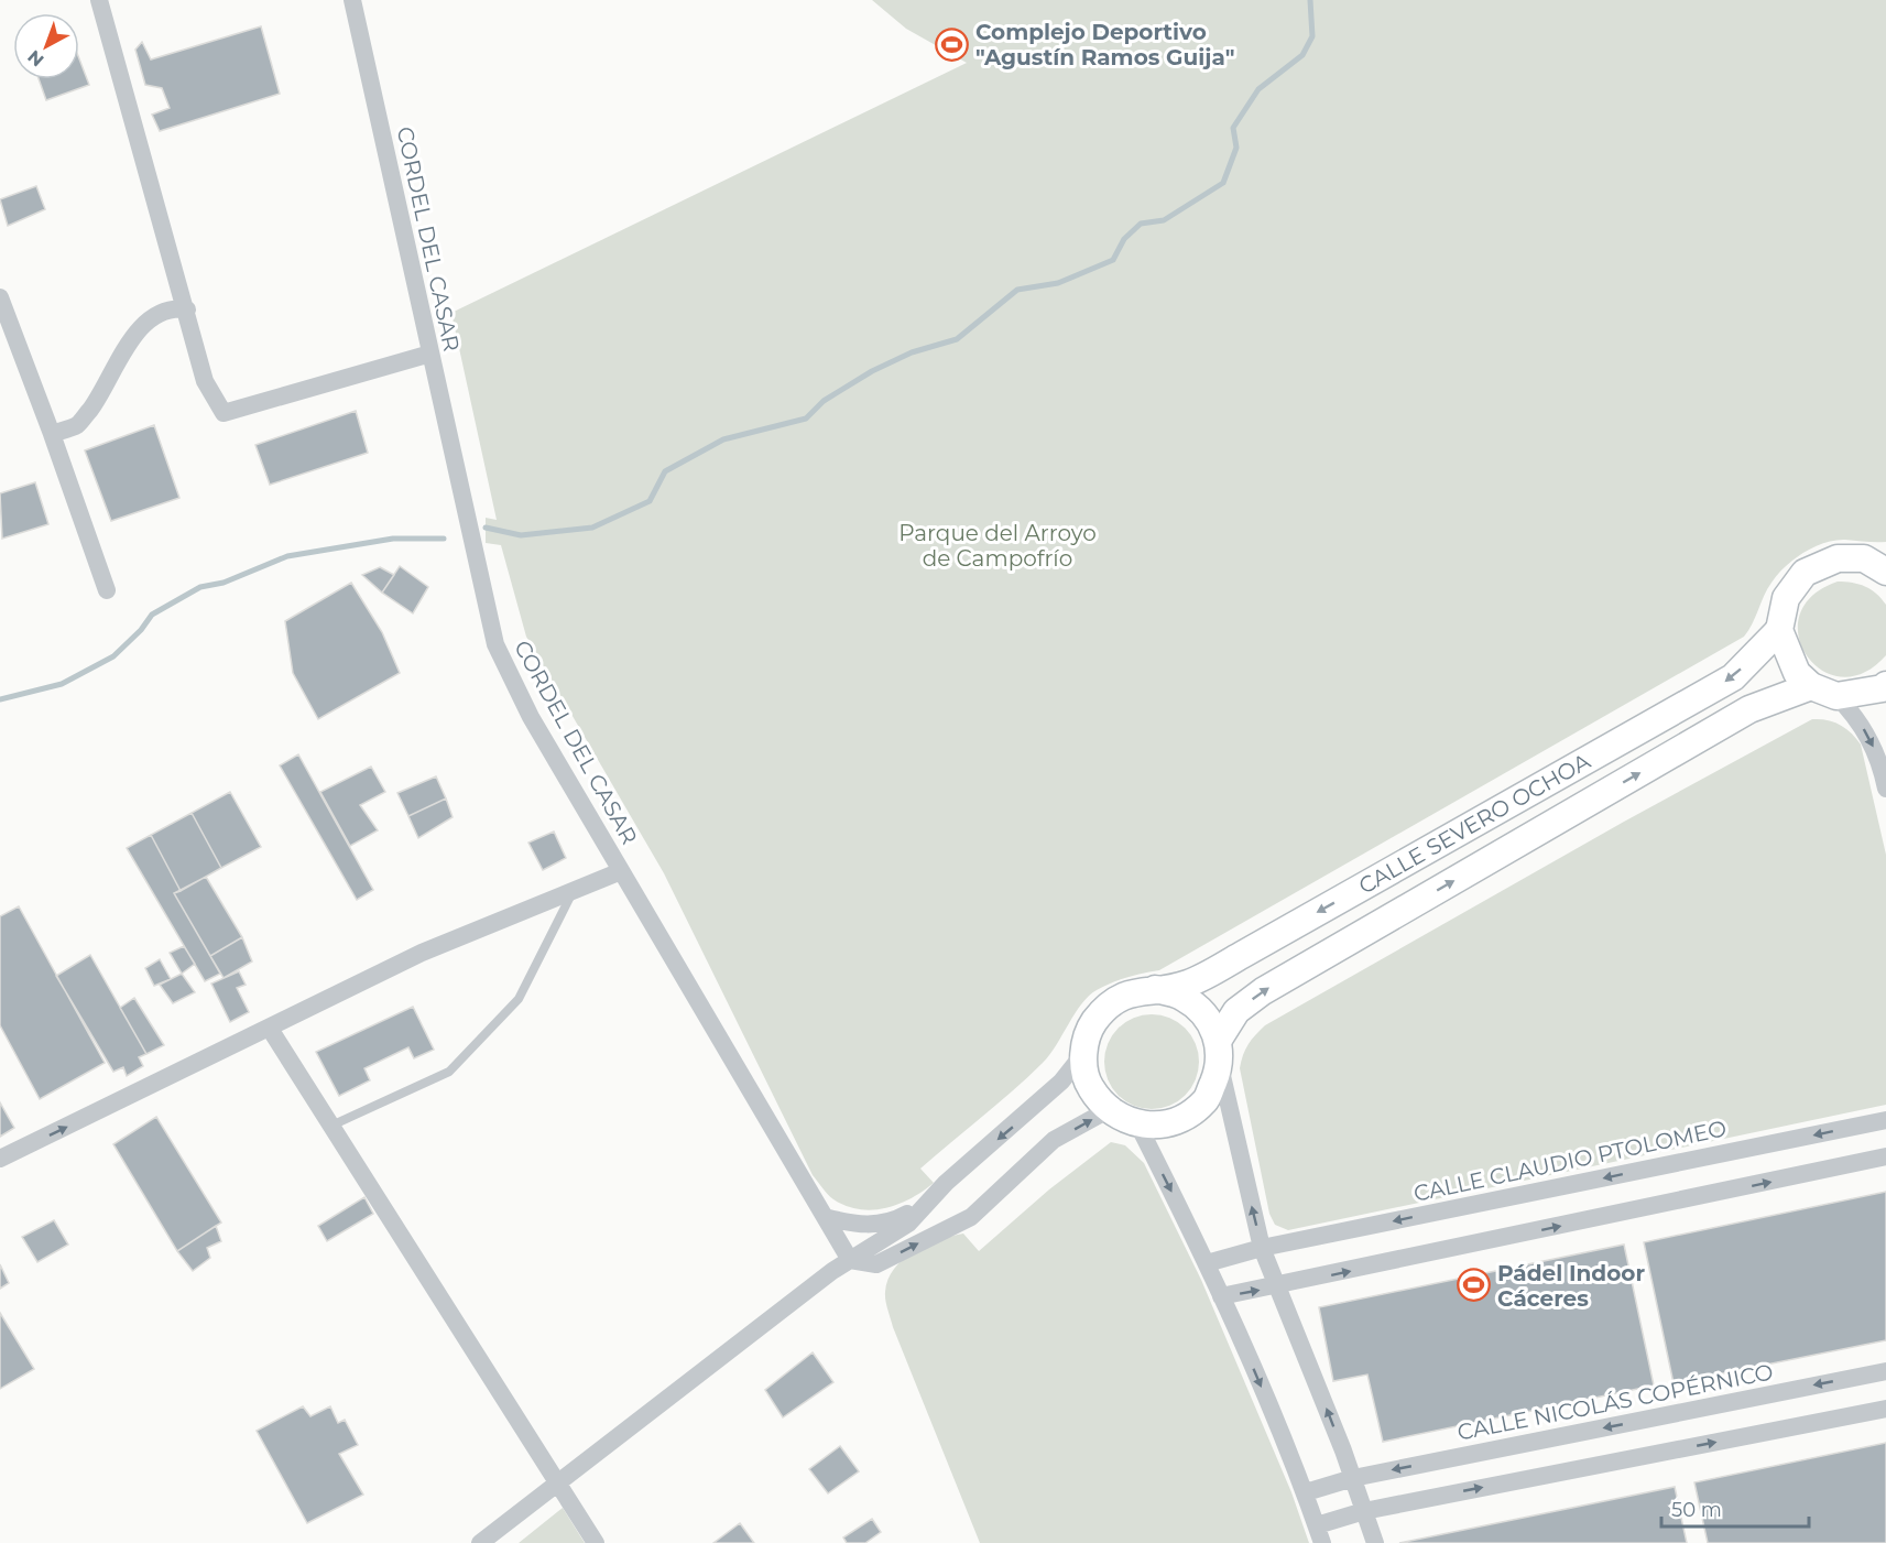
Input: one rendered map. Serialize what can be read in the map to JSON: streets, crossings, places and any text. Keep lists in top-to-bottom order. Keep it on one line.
{"streets":{"main road":["CALLE SEVERO OCHOA"],"street":["CORDEL DEL CASAR","CALLE CLAUDIO PTOLOMEO","CALLE NICOLÁS COPÉRNICO"]},"parks":["Parque del Arroyo de Campofrío"],"places":{"sports":["Complejo Deportivo \"Agustín Ramos Guija\"","Pádel Indoor Cáceres"]},"scale_bar":"50 m","north":"bottom left"}
